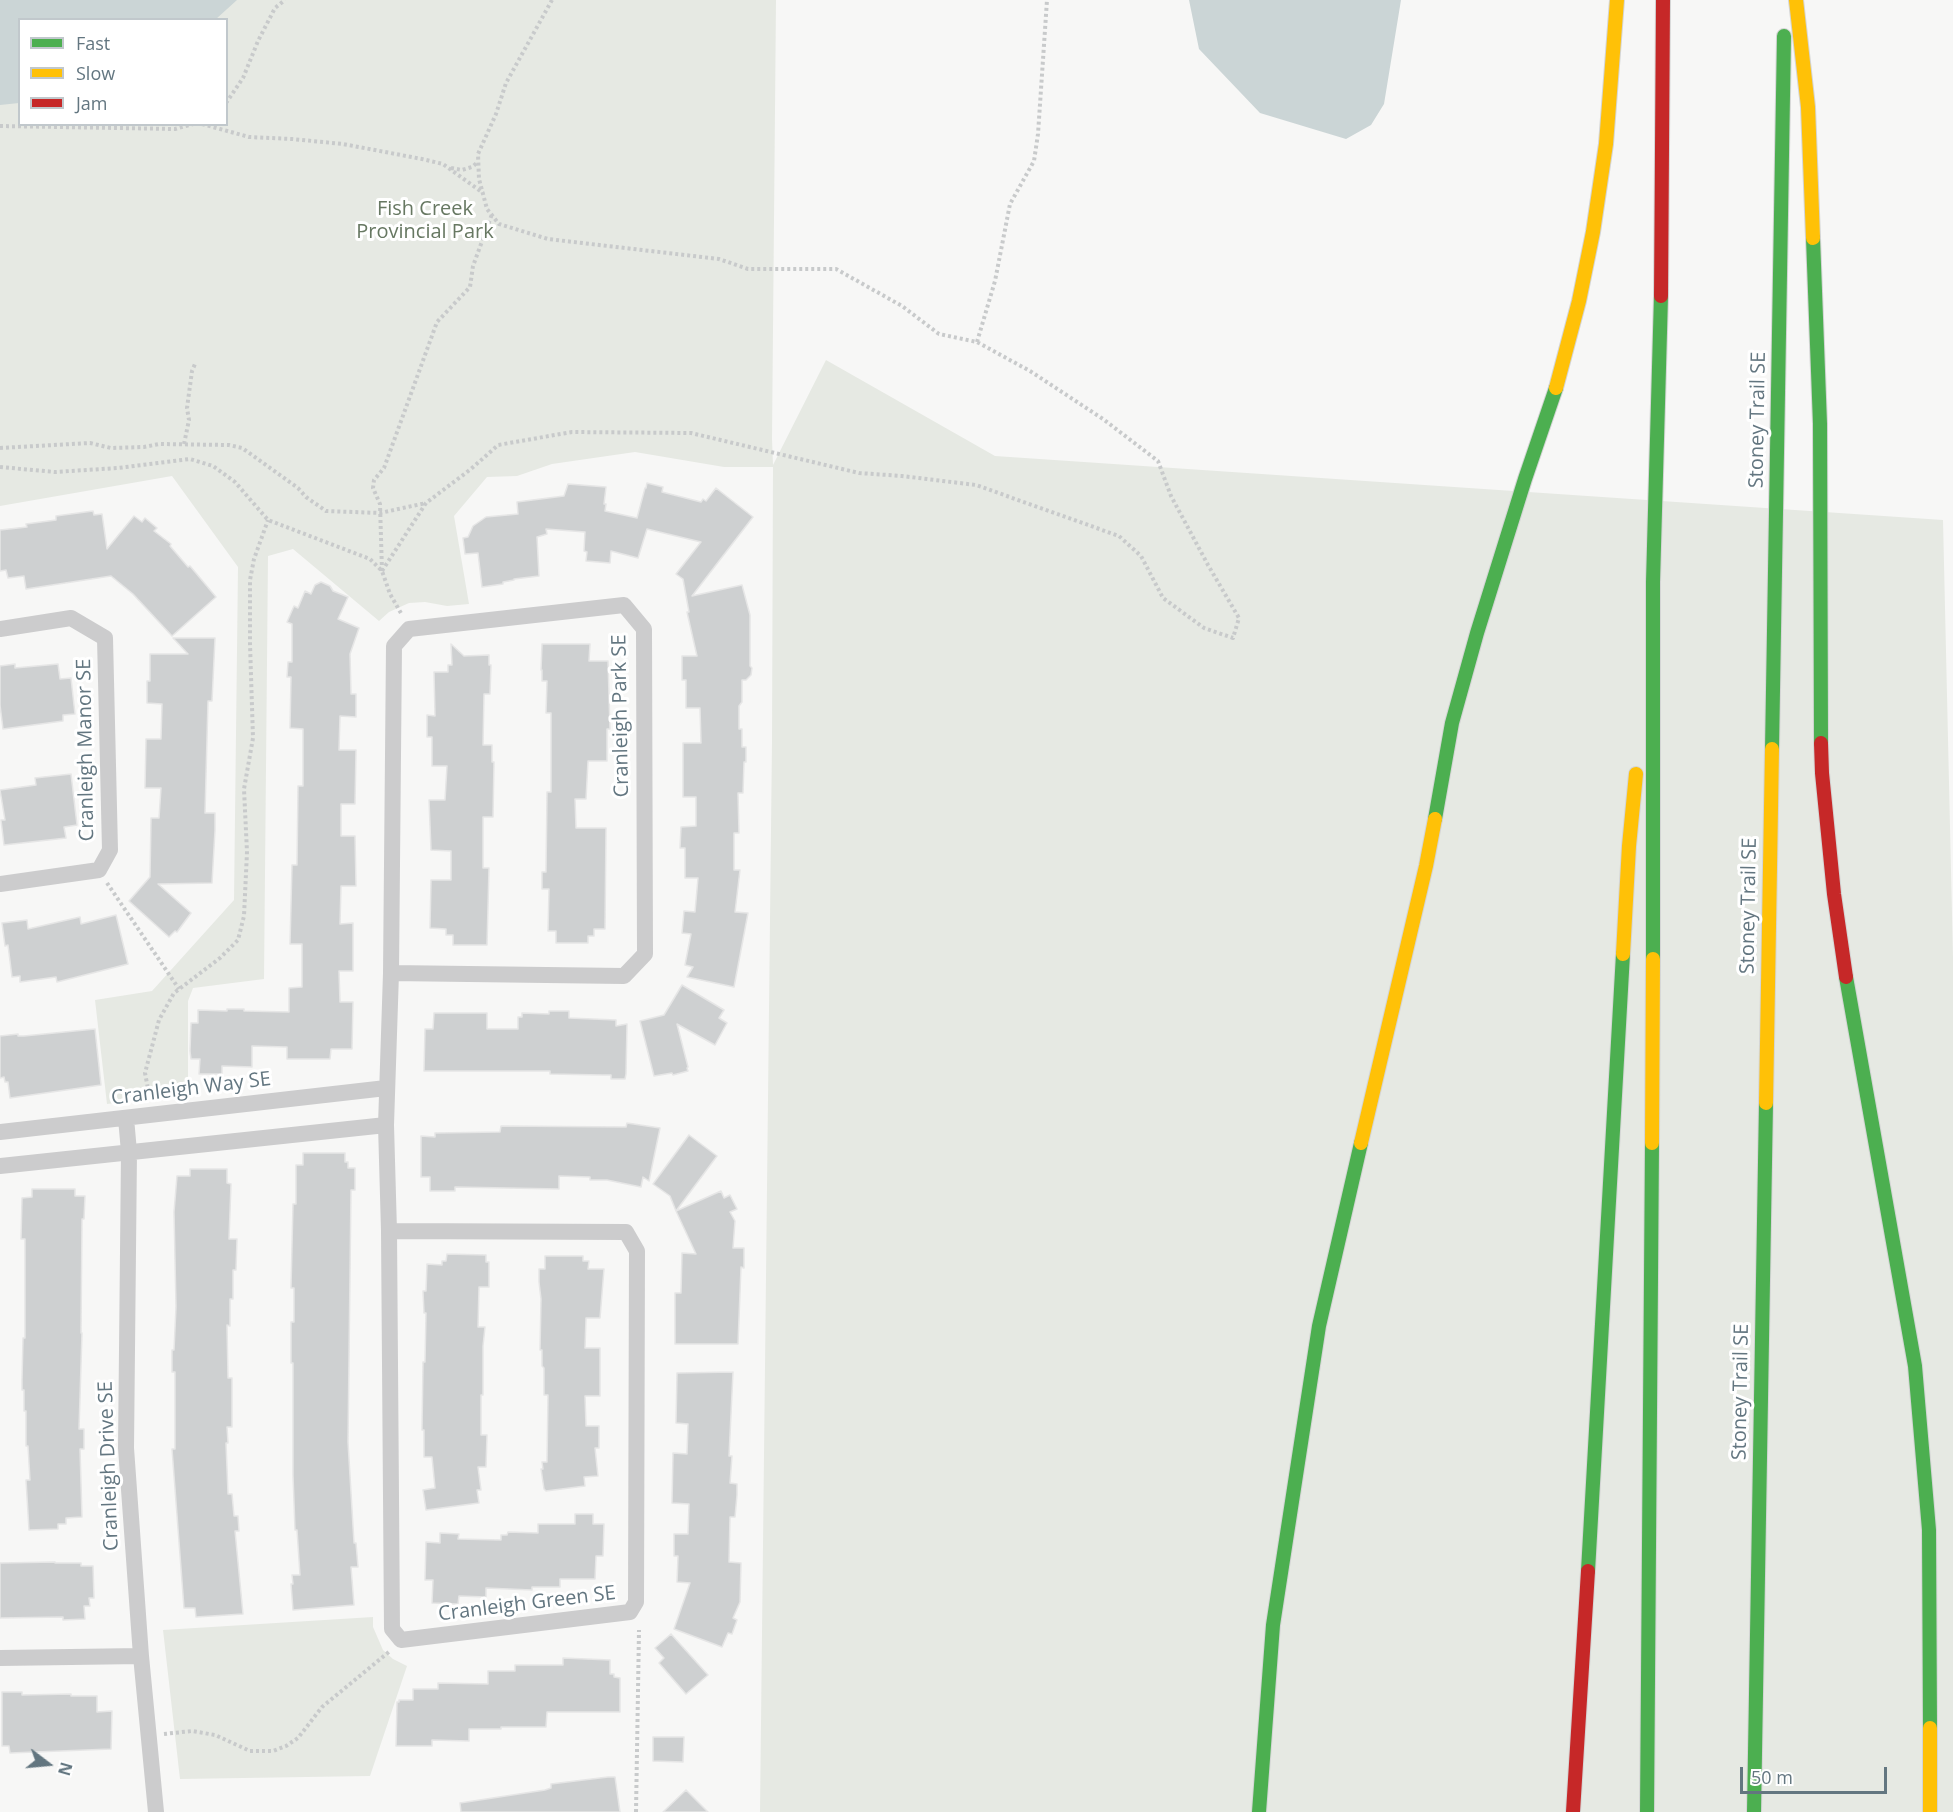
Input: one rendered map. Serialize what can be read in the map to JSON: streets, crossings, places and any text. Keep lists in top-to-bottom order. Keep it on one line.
{"streets":{"highway":["Stoney Trail SE"],"street":["Cranleigh Park SE","Cranleigh Manor SE","Cranleigh Way SE","Cranleigh Drive SE","Cranleigh Green SE"]},"crossings":[["Cranleigh Way SE","Cranleigh Drive SE"]],"parks":["Fish Creek Provincial Park"],"legend":["Fast","Slow","Jam"],"scale_bar":"50 m","north":"right"}
